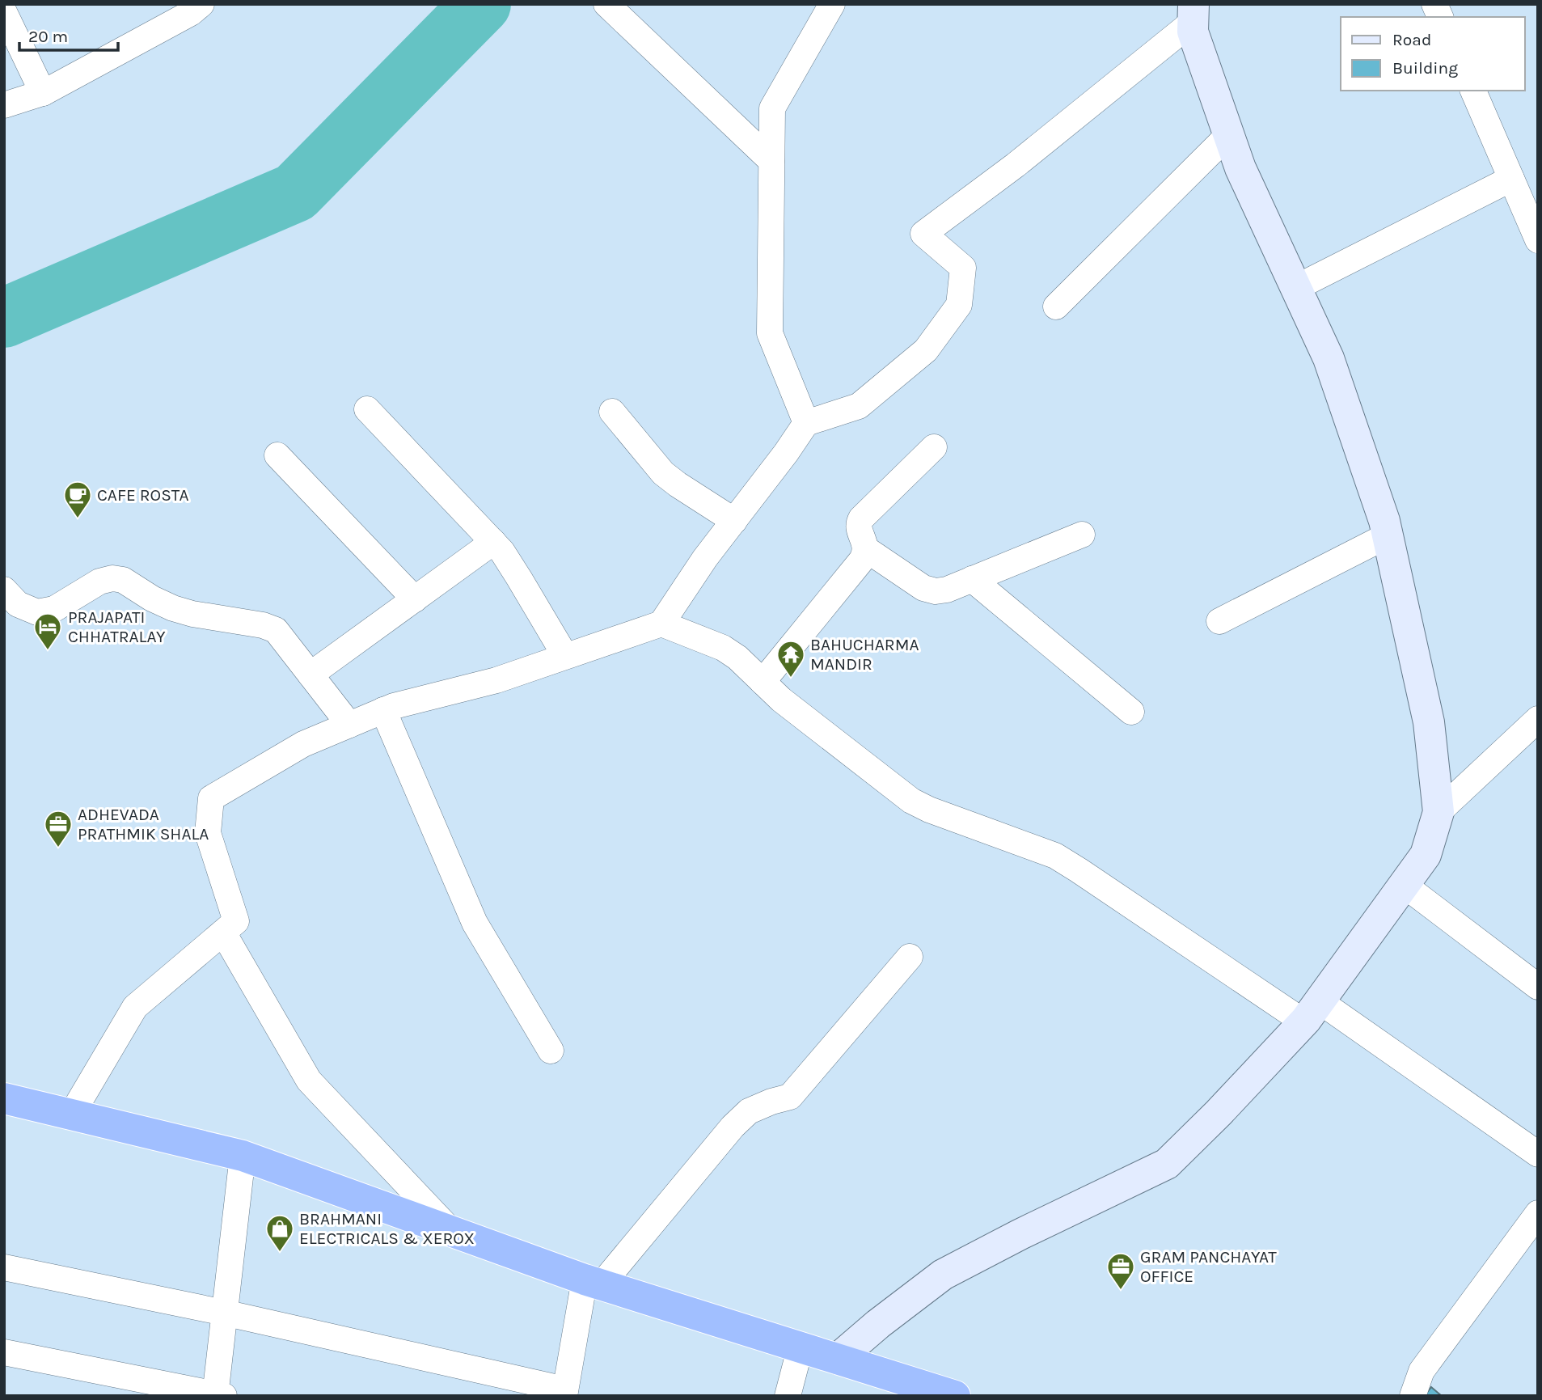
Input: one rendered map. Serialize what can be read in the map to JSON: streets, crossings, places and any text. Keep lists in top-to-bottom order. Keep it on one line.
{"places":{"cafe":["CAFE ROSTA"],"hotel":["PRAJAPATI CHHATRALAY"],"temple":["BAHUCHARMA MANDIR"],"office":["ADHEVADA PRATHMIK SHALA","GRAM PANCHAYAT OFFICE"],"shop":["BRAHMANI ELECTRICALS & XEROX"]},"legend":["Road","Building"],"scale_bar":"20 m"}
